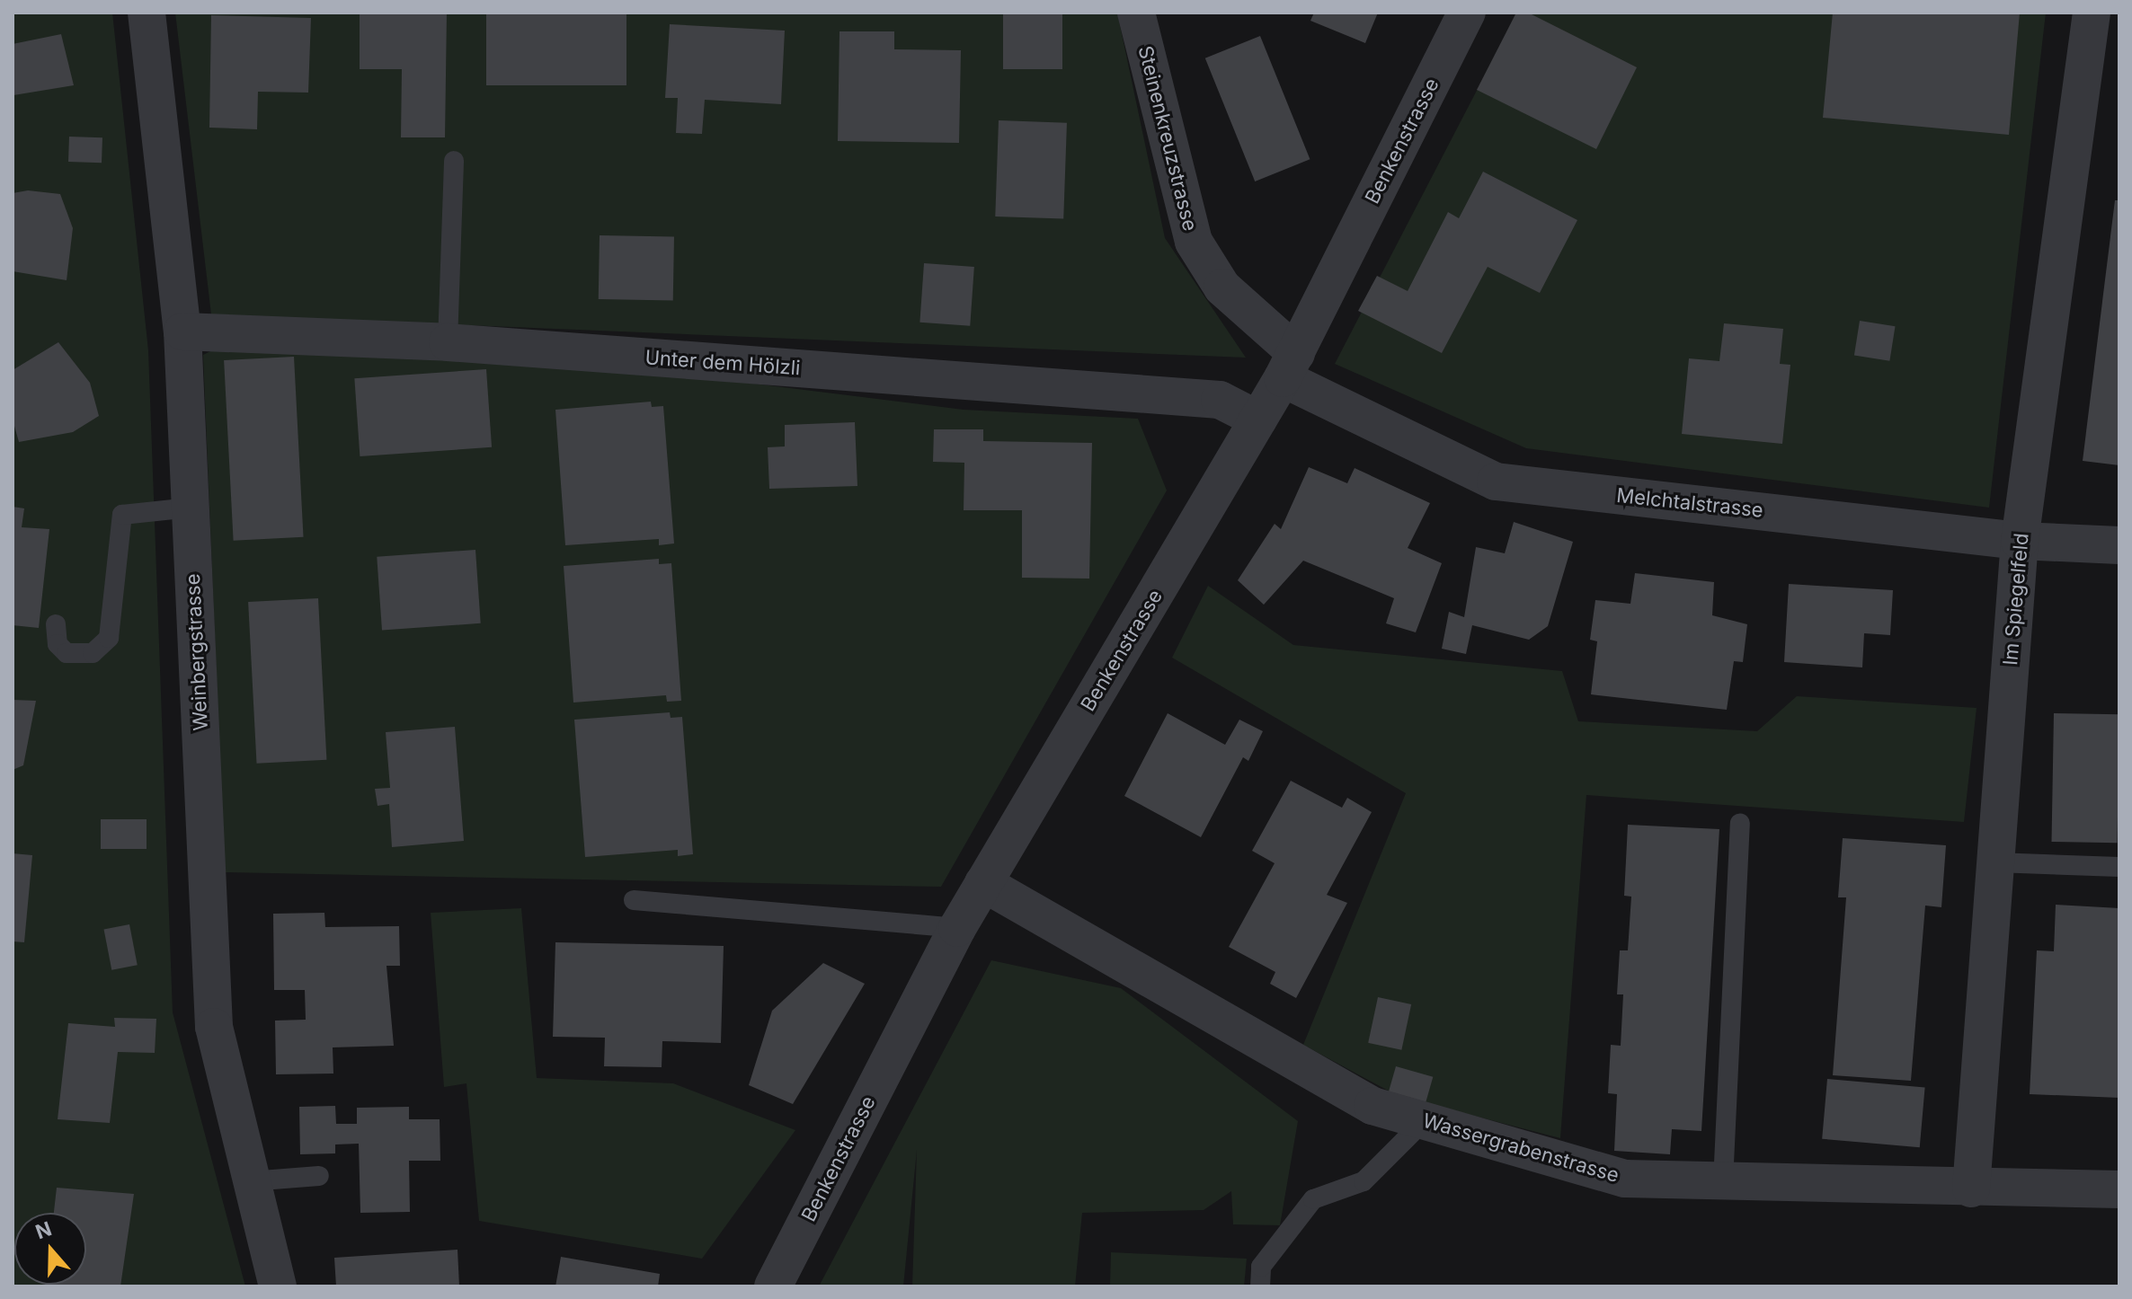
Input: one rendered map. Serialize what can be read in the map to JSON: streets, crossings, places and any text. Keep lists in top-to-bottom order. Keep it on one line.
{"streets":{"street":["Steinenkreuzstrasse","Benkenstrasse","Unter dem Hölzli","Melchtalstrasse","Im Spiegelfeld","Weinbergstrasse","Wassergrabenstrasse"]},"crossings":[["Steinenkreuzstrasse","Benkenstrasse"],["Steinenkreuzstrasse","Melchtalstrasse"],["Benkenstrasse","Unter dem Hölzli"],["Benkenstrasse","Melchtalstrasse"],["Benkenstrasse","Wassergrabenstrasse"],["Unter dem Hölzli","Weinbergstrasse"],["Melchtalstrasse","Im Spiegelfeld"],["Im Spiegelfeld","Wassergrabenstrasse"]],"north":"top"}
